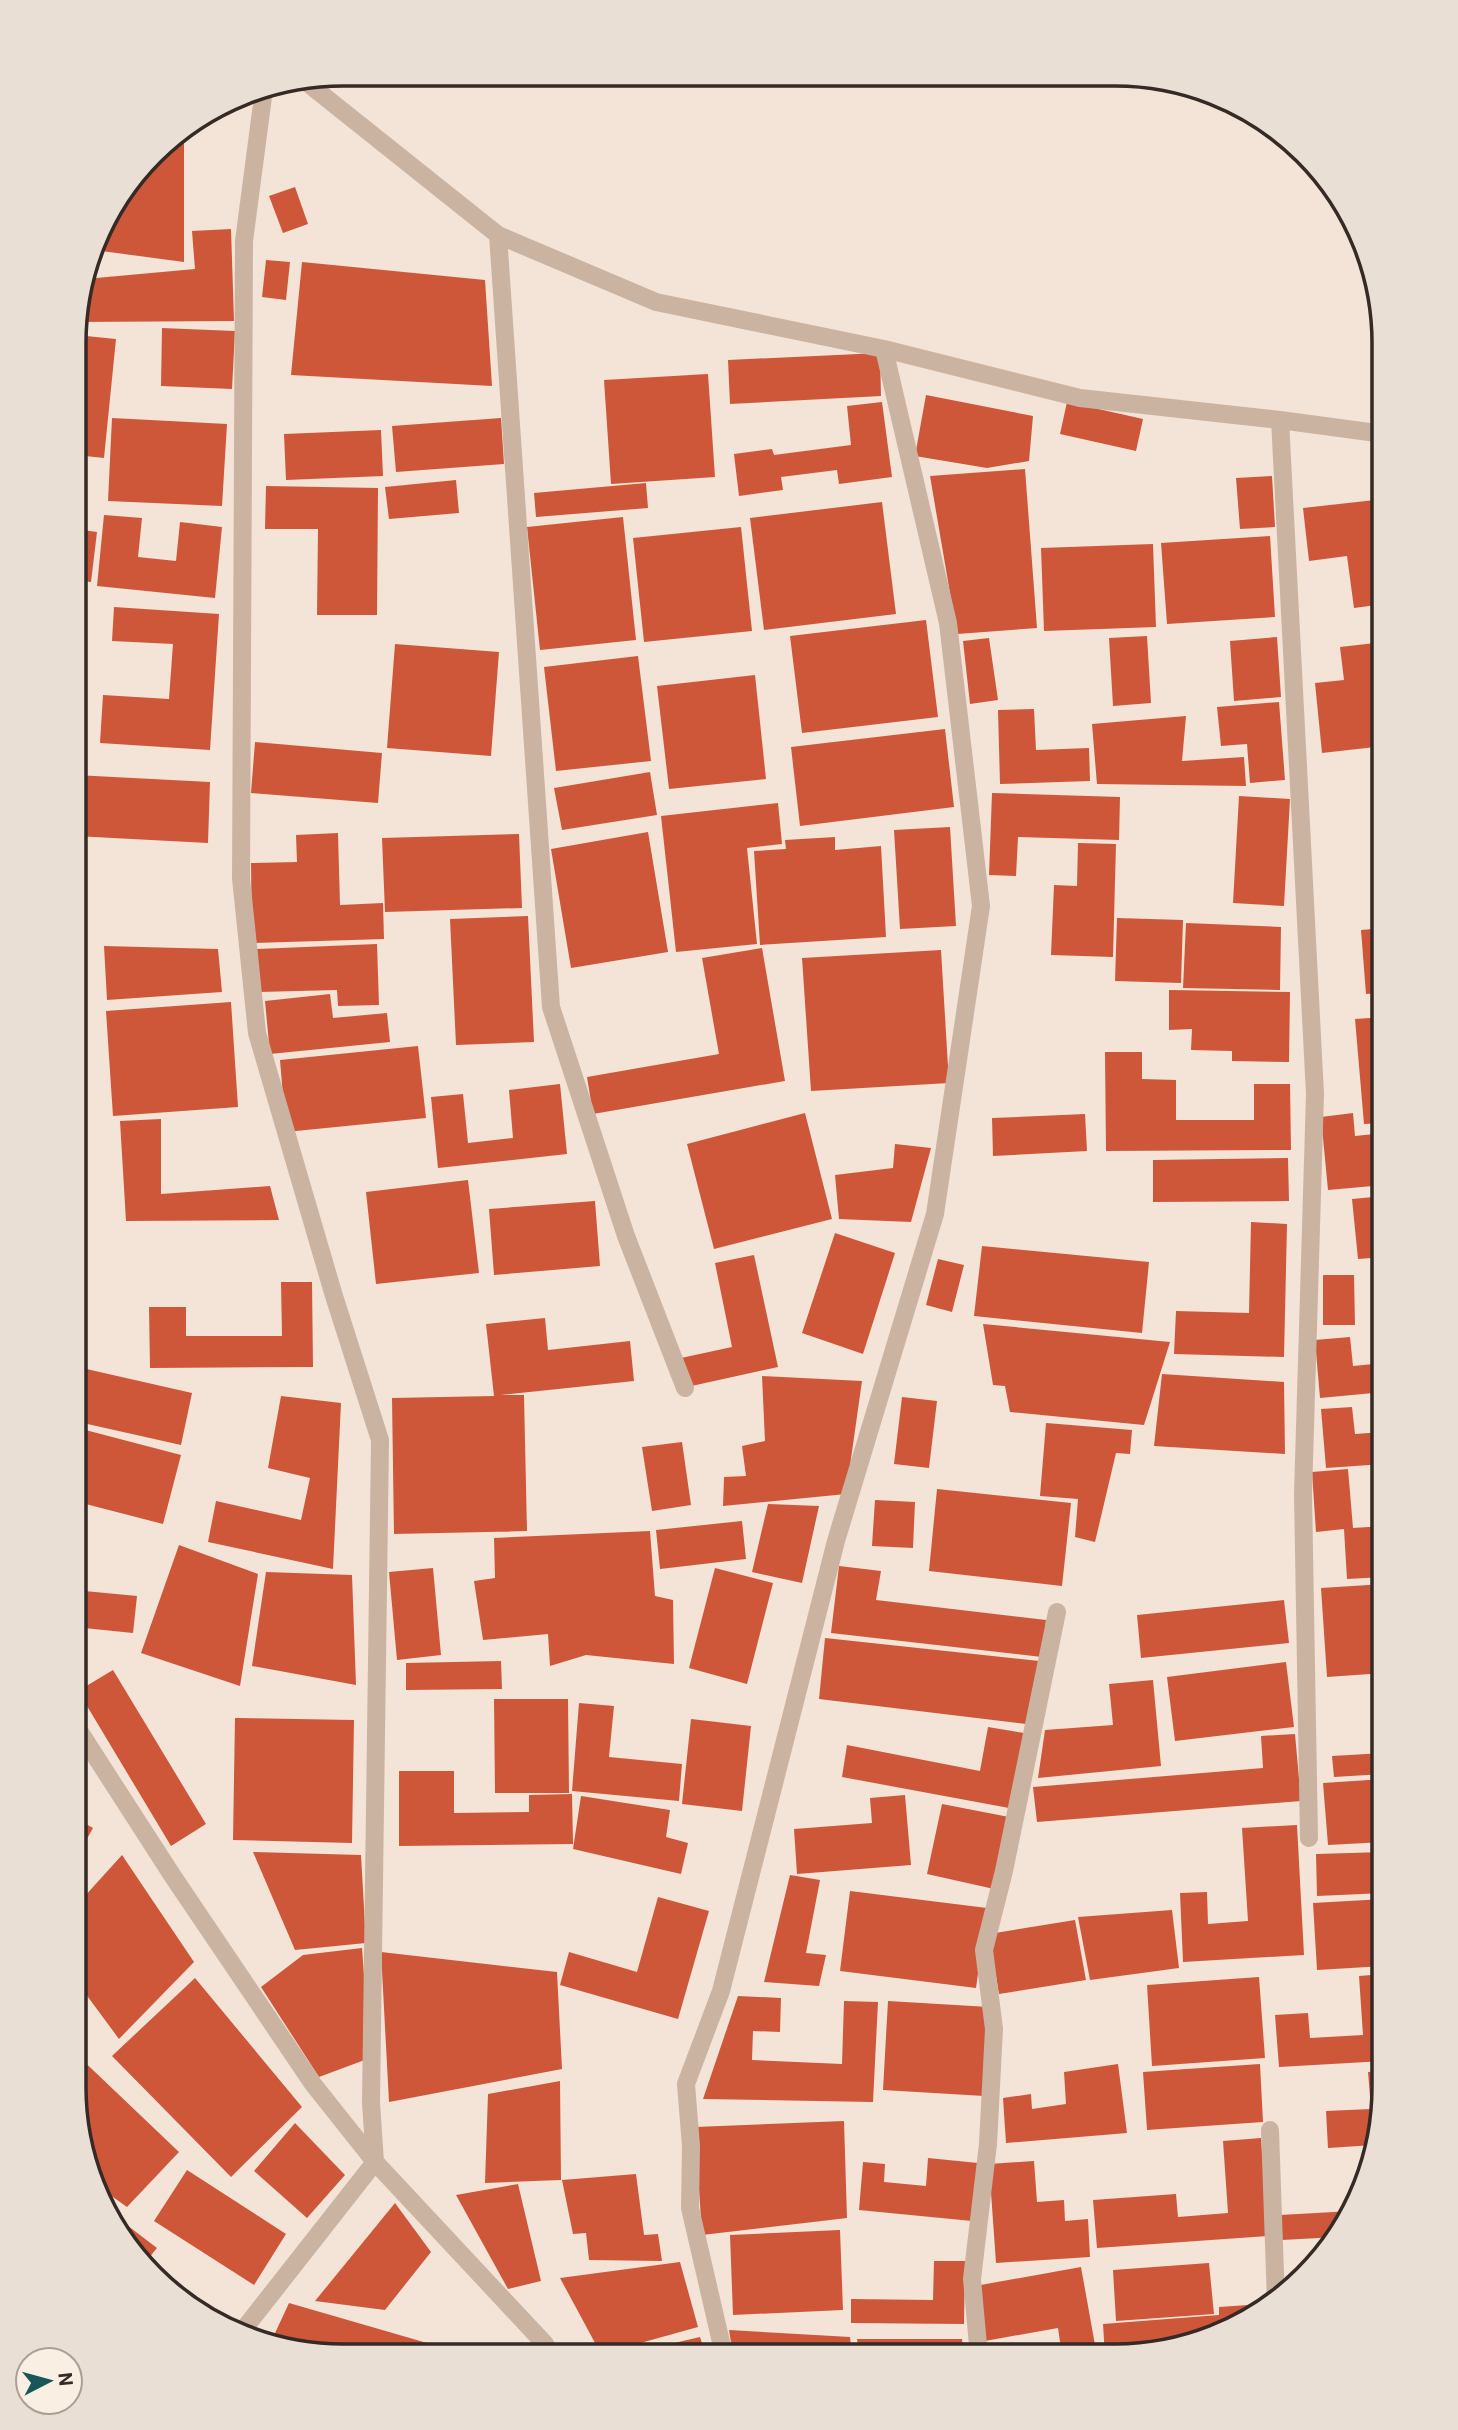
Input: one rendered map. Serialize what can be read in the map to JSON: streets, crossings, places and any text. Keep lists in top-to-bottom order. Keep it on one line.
{"north":"right"}
